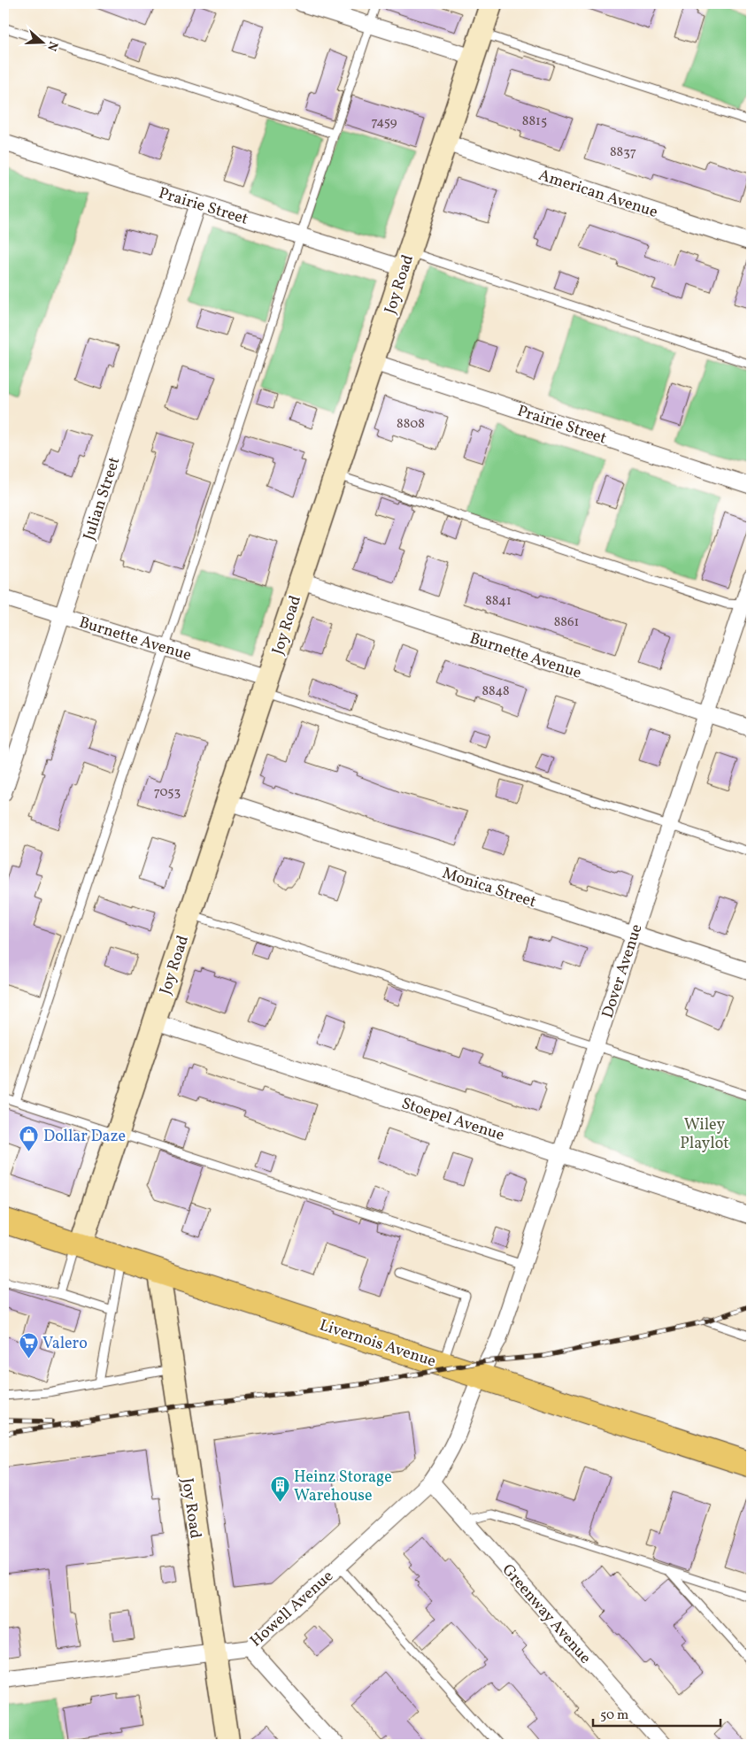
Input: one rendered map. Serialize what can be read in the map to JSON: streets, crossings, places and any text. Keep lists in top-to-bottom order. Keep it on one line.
{"streets":{"main road":["Livernois Avenue"],"street":["American Avenue","Prairie Street","Joy Road","Julian Street","Burnette Avenue","Monica Street","Dover Avenue","Stoepel Avenue","Howell Avenue","Greenway Avenue"]},"crossings":[["American Avenue","Joy Road"],["Prairie Street","Joy Road"],["Prairie Street","Julian Street"],["Joy Road","Burnette Avenue"],["Joy Road","Monica Street"],["Joy Road","Stoepel Avenue"],["Joy Road","Livernois Avenue"],["Joy Road","Howell Avenue"],["Julian Street","Burnette Avenue"],["Burnette Avenue","Dover Avenue"],["Monica Street","Dover Avenue"],["Dover Avenue","Stoepel Avenue"],["Dover Avenue","Livernois Avenue"],["Dover Avenue","Howell Avenue"],["Livernois Avenue","Howell Avenue"],["Howell Avenue","Greenway Avenue"]],"parks":["Wiley Playlot"],"places":{"shop":["Dollar Daze"],"supermarket":["Valero"],"building":["Heinz Storage Warehouse"]},"house_numbers":["8815","7459","8837","8808","8841","8861","8848","7053"],"scale_bar":"50 m","north":"right"}
